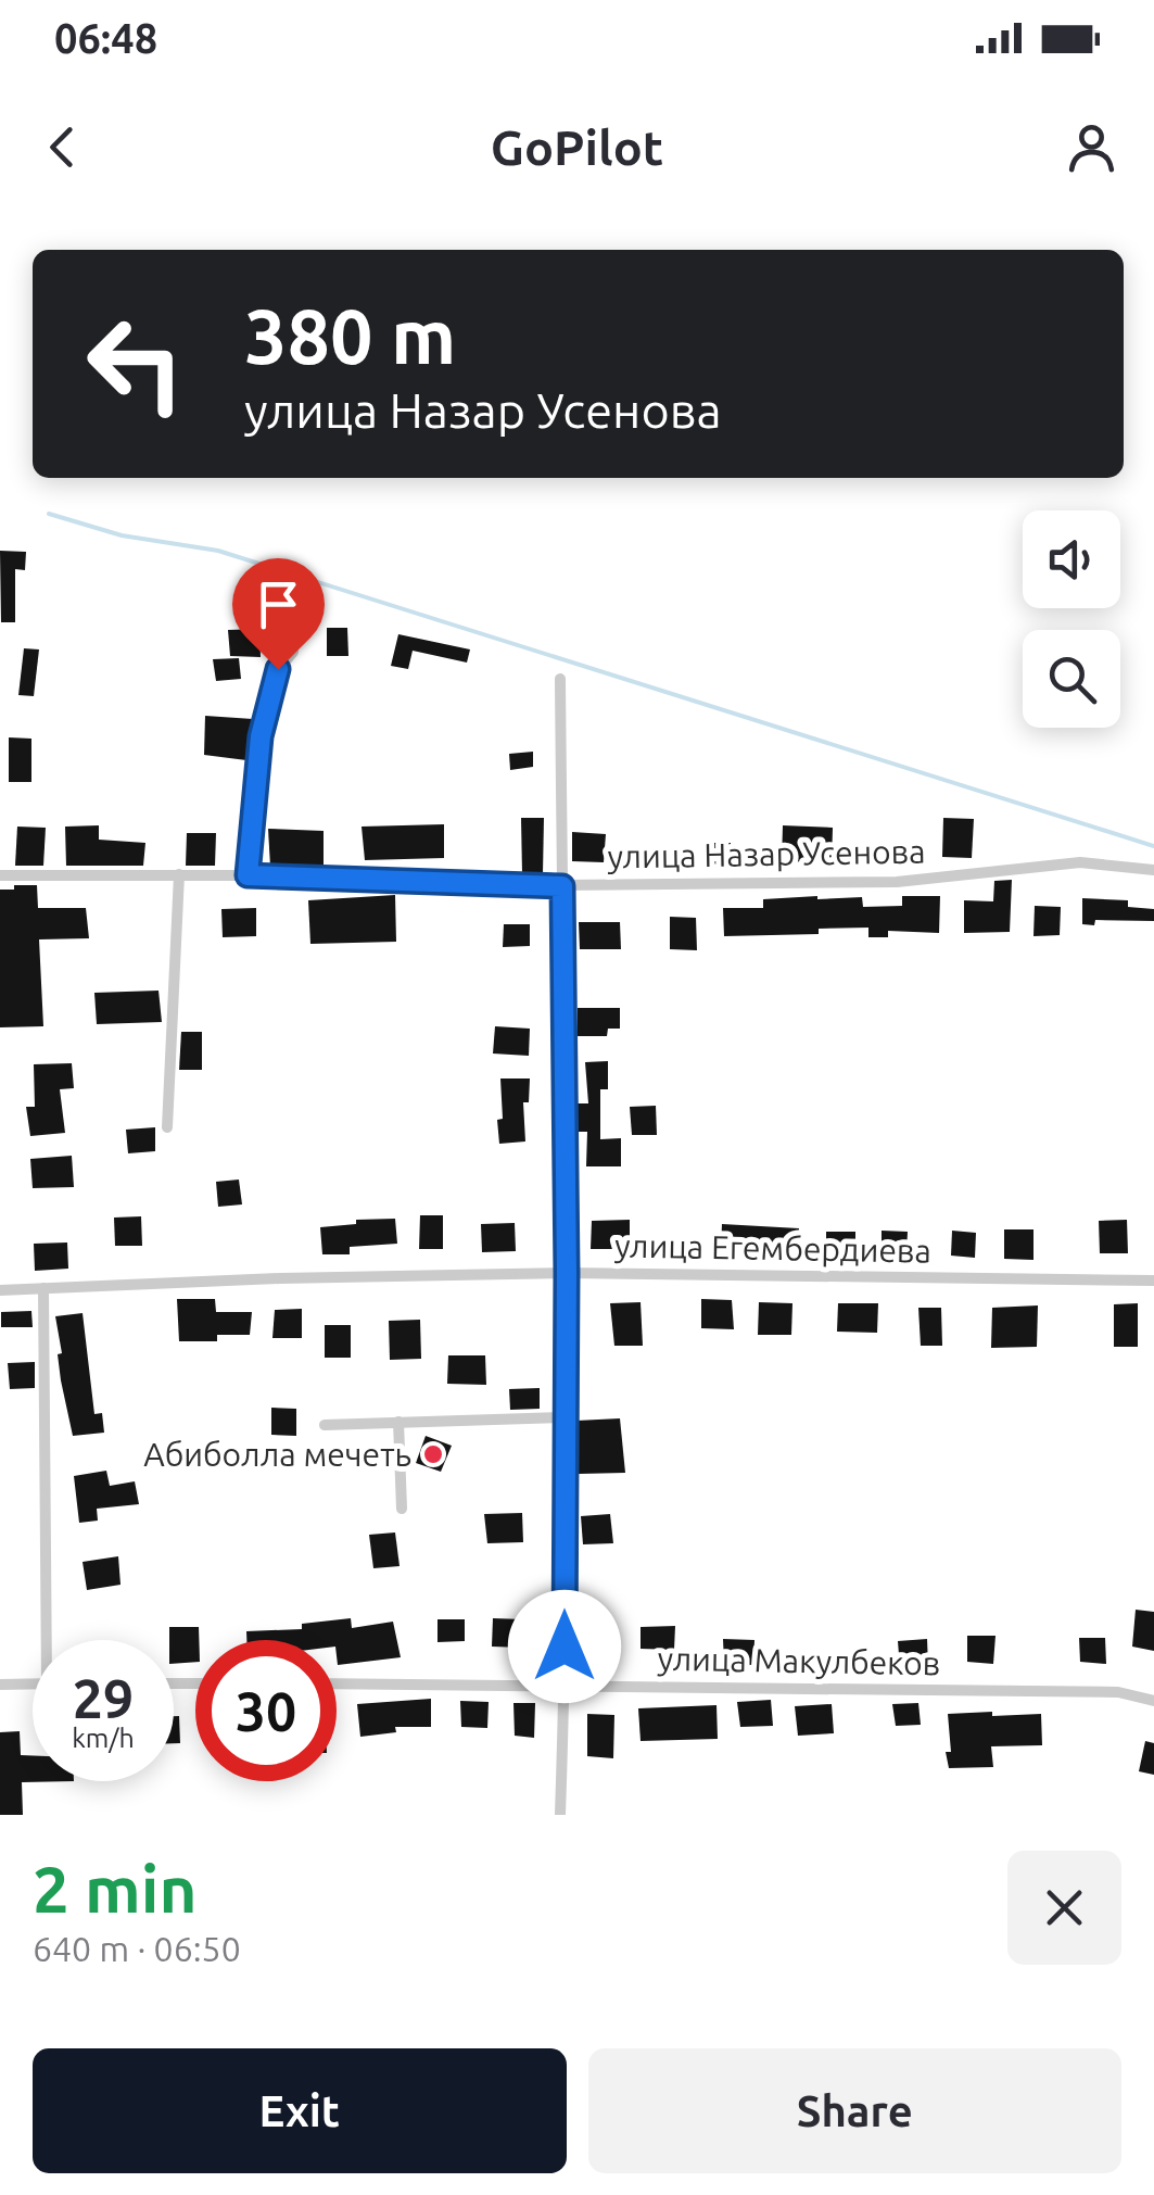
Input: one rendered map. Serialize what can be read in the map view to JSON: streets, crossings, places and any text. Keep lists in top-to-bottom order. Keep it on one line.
{"streets":{"street":["улица Назар Усенова","улица Егембердиева","улица Макулбеков"]},"places":["Абиболла мечеть"],"page":{"status":"06:48","header":"GoPilot","turn":["380 m","улица Назар Усенова"],"speed":"29 km/h","limit":"30","heading":["2 min","640 m · 06:50"],"buttons":["Exit","Share"]}}
